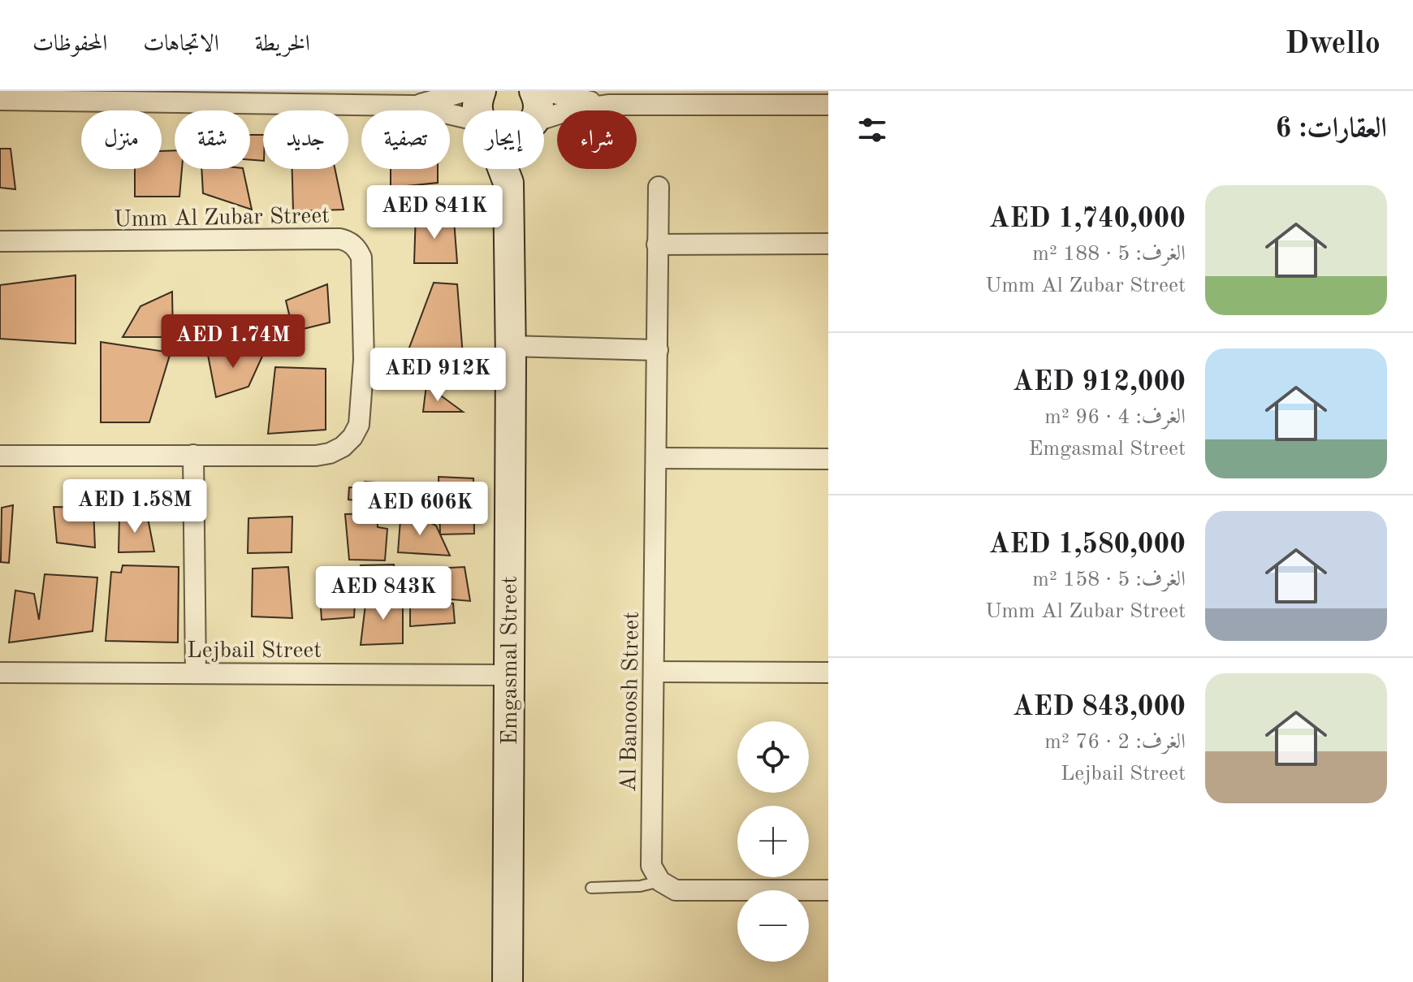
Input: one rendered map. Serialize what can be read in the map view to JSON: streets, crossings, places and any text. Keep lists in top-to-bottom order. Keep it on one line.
{"streets":{"street":["Umm Al Zubar Street","Lejbail Street","Emgasmal Street","Al Banoosh Street"]},"crossings":[["Lejbail Street","Emgasmal Street"]],"page":{"header":"Dwello","nav":["الخريطة","الاتجاهات","المحفوظات"],"heading":"العقارات: 6","chip":["شراء","إيجار","تصفية","جديد","شقة","منزل"],"list":[{"name":"AED 1,740,000","note":"الغرف: 5 · 188 m² · Umm Al Zubar Street"},{"name":"AED 912,000","note":"الغرف: 4 · 96 m² · Emgasmal Street"},{"name":"AED 1,580,000","note":"الغرف: 5 · 158 m² · Umm Al Zubar Street"},{"name":"AED 843,000","note":"الغرف: 2 · 76 m² · Lejbail Street"}],"price":["AED 841K","AED 1.74M","AED 912K","AED 1.58M","AED 606K","AED 843K"],"map_buttons":["+","−"]}}
